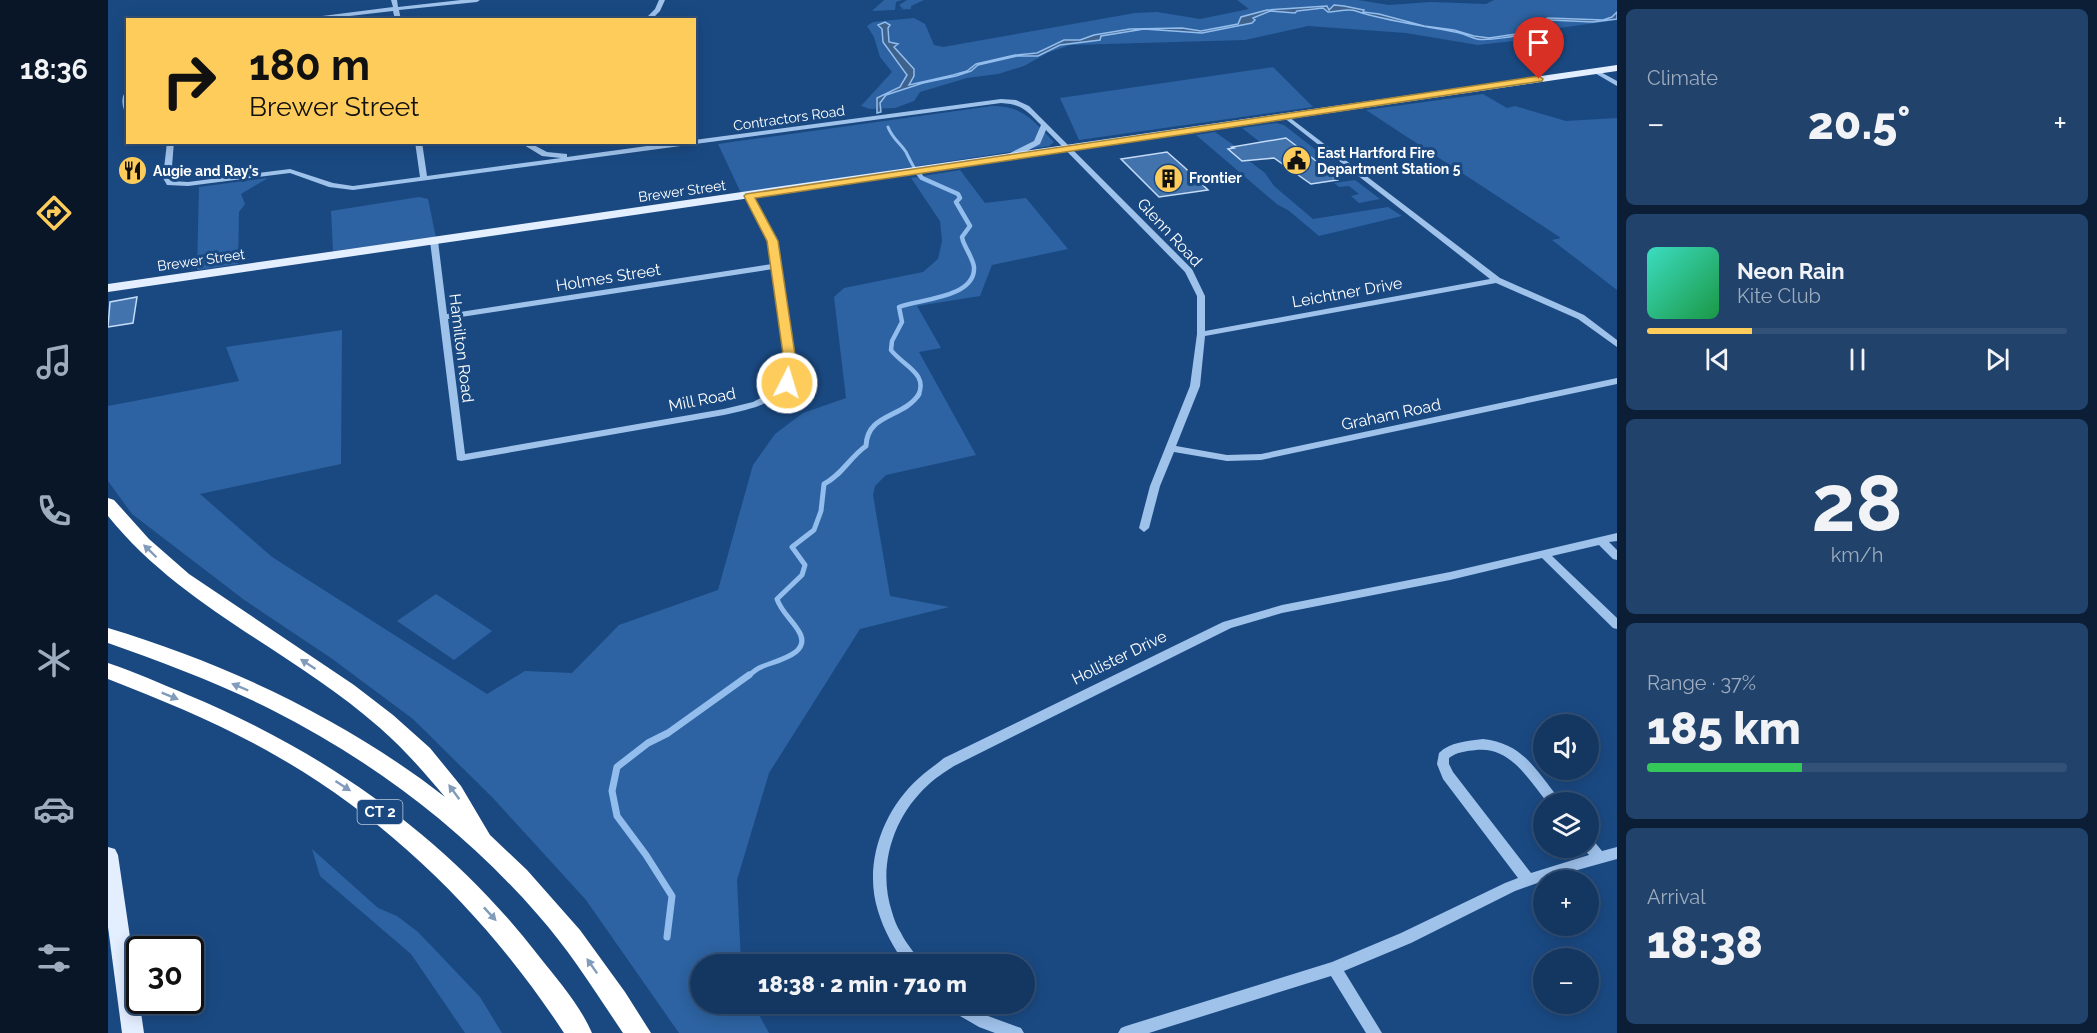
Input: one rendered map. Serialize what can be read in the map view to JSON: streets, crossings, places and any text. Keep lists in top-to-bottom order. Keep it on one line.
{"streets":{"highway":["CT 2"],"main road":["Brewer Street"],"street":["Contractors Road","Glenn Road","Holmes Street","Leichtner Drive","Hamilton Road","Mill Road","Graham Road","Hollister Drive"]},"crossings":[["Contractors Road","Brewer Street"],["Contractors Road","Glenn Road"],["Brewer Street","Glenn Road"],["Brewer Street","Hamilton Road"],["Brewer Street","Mill Road"],["Glenn Road","Leichtner Drive"],["Glenn Road","Graham Road"],["Holmes Street","Hamilton Road"],["Holmes Street","Mill Road"],["Hamilton Road","Mill Road"]],"places":{"public building":["East Hartford Fire Department Station 5"],"restaurant":["Augie and Ray's"],"building":["Frontier"]},"page":{"tabs":"18:36","tile":["Climate",["28","km/h"],["Range · 37%","185 km"],["Arrival","18:38"]],"turn":["180 m","Brewer Street"],"heat":["−","20.5°","+"],"song":["Neon Rain","Kite Club"],"map_buttons":["+","−"],"limit":"30","trip":"18:38 · 2 min · 710 m"}}
